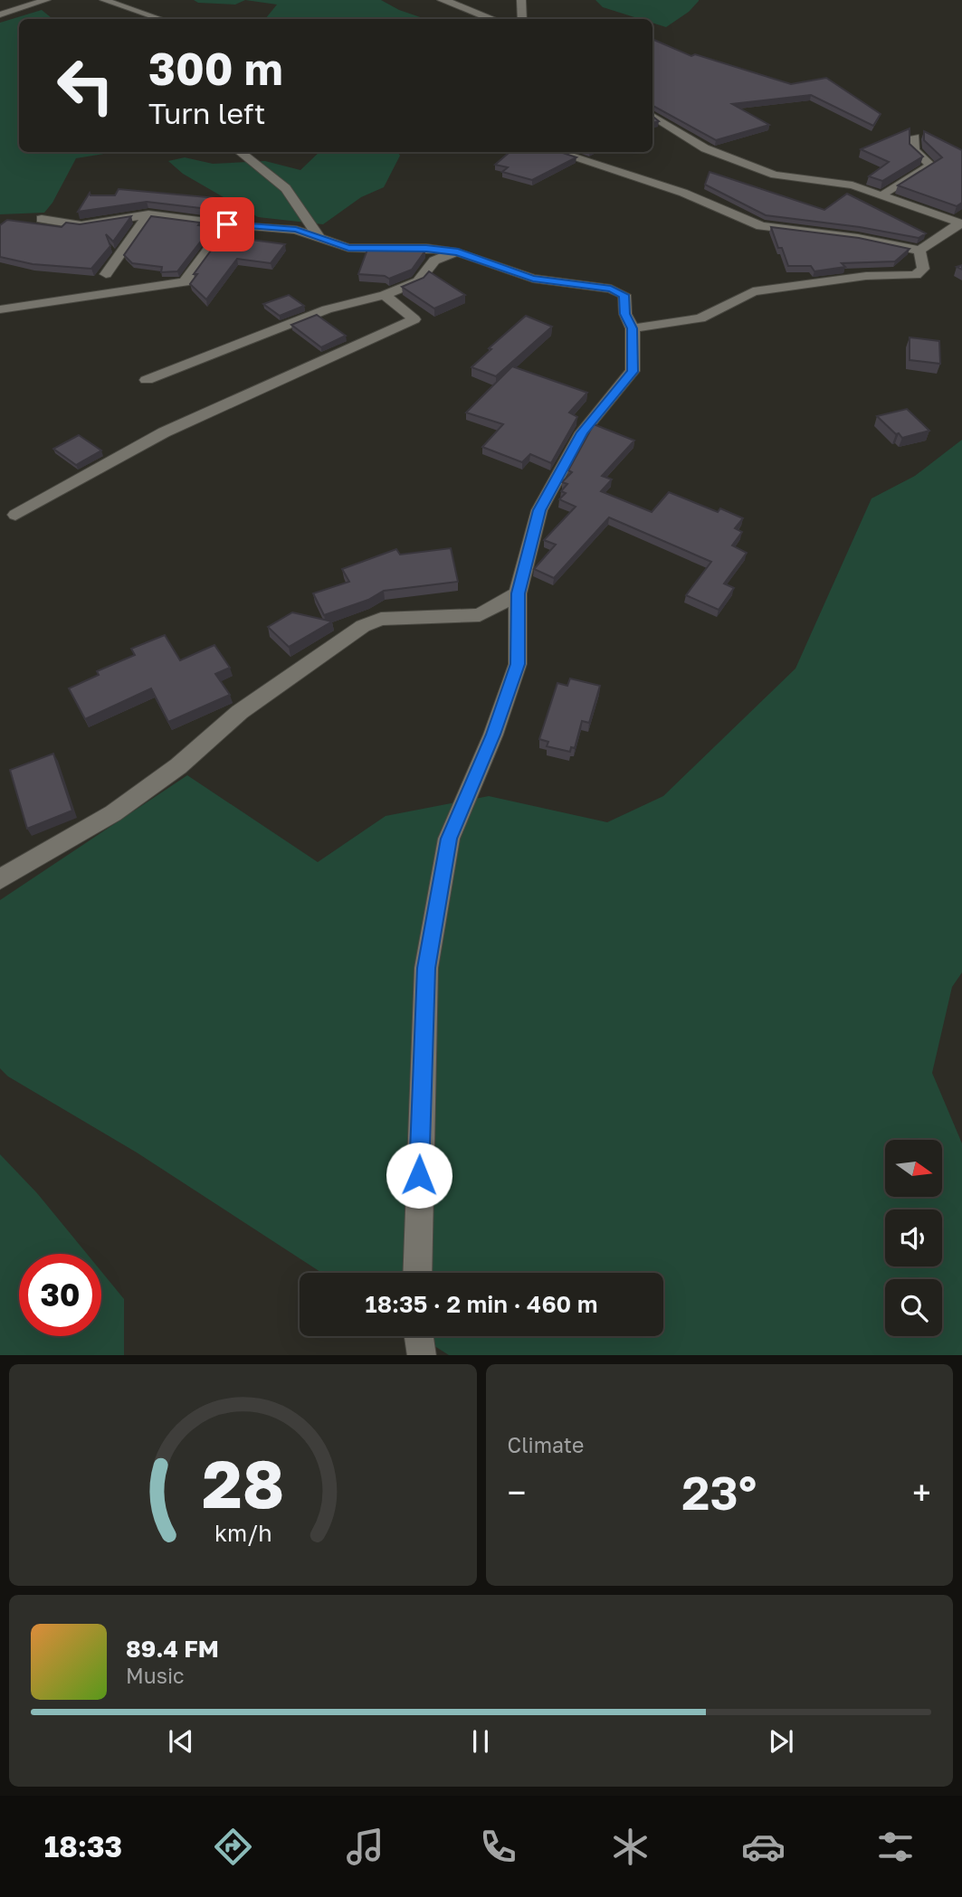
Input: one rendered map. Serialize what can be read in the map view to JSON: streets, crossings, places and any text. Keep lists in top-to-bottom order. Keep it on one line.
{"north":"right","page":{"turn":["300 m","Turn left"],"limit":"30","trip":"18:35 · 2 min · 460 m","tile":"Climate","heat":["−","23°","+"],"song":["89.4 FM","Music"],"tabs":"18:33","gauge":["28","km/h"]}}
